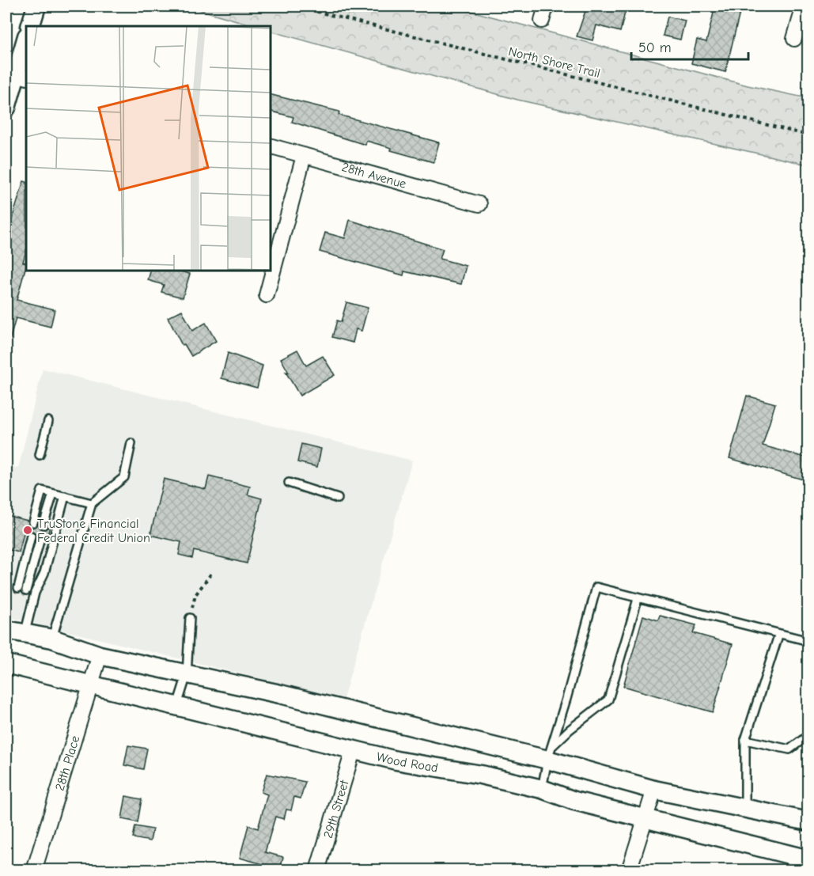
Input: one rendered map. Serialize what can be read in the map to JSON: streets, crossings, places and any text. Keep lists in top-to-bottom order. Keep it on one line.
{"streets":{"street":["28th Avenue","Wood Road","28th Place","29th Street"],"path":["North Shore Trail"]},"crossings":[["Wood Road","28th Place"],["Wood Road","29th Street"]],"places":["TruStone Financial Federal Credit Union"],"scale_bar":"50 m"}
